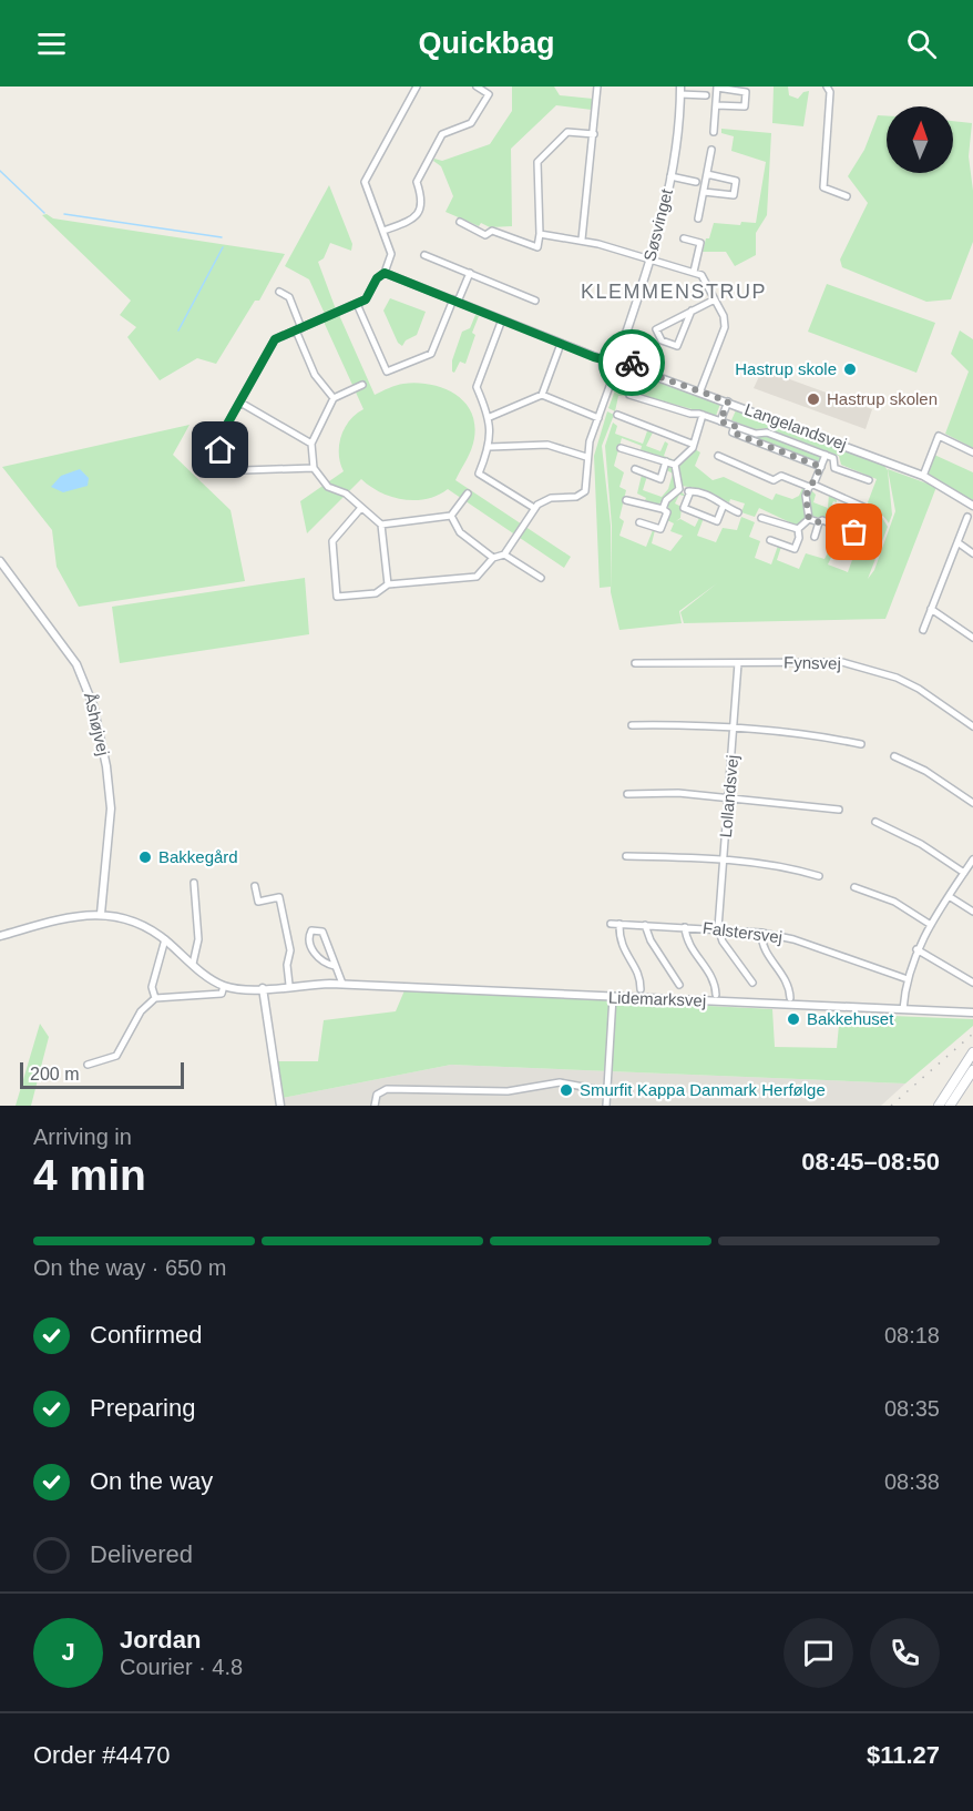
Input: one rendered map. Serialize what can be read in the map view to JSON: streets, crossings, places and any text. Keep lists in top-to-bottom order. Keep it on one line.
{"streets":{"street":["Søsvinget","Langelandsvej","Fynsvej","Åshøjvej","Lollandsvej","Falstersvej","Lidemarksvej"]},"crossings":[["Søsvinget","Langelandsvej"],["Fynsvej","Lollandsvej"],["Lollandsvej","Falstersvej"]],"districts":["KLEMMENSTRUP"],"places":["Hastrup skole","Hastrup skolen","Bakkegård","Bakkehuset","Smurfit Kappa Danmark Herfølge"],"scale_bar":"200 m","north":"top","page":{"header":"Quickbag","scale":"200 m","heading":["4 min","Arriving in","08:45–08:50"],"panel":["Jordan","Courier · 4.8","Order #4470","$11.27"],"bar":"On the way · 650 m","list":[["Confirmed","08:18"],["Preparing","08:35"],["On the way","08:38"],"Delivered"],"round":"J"}}
